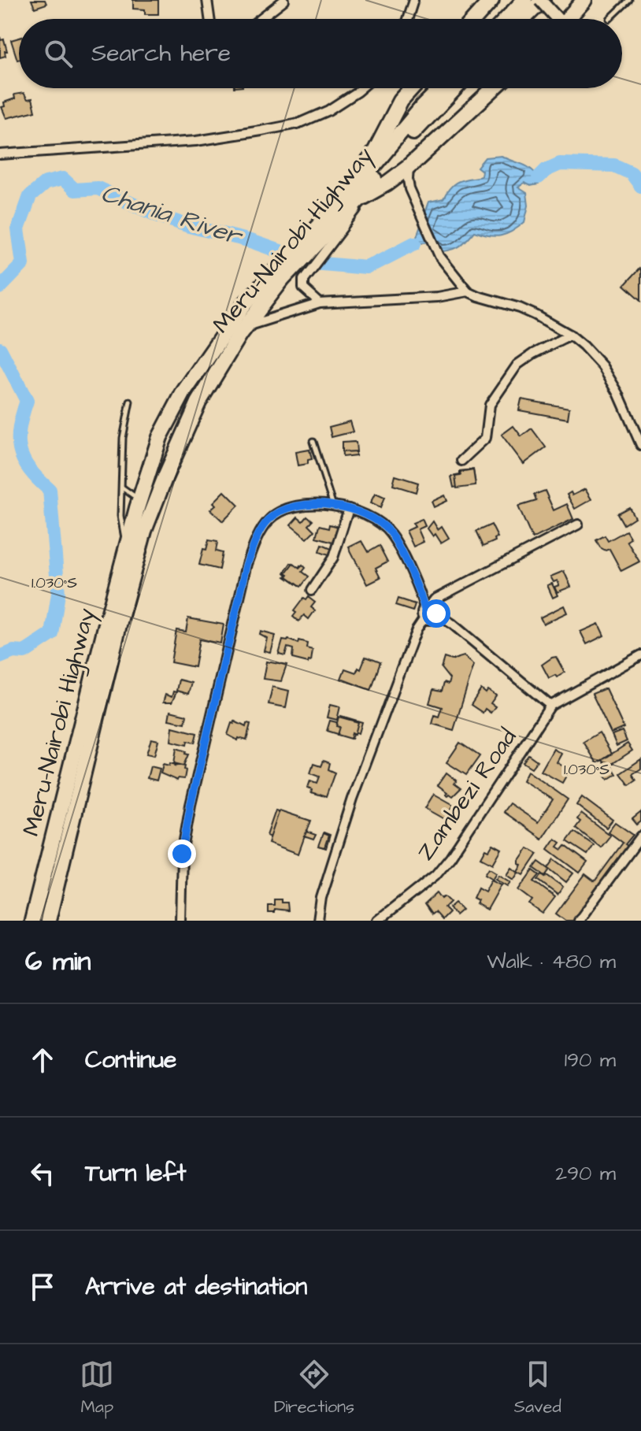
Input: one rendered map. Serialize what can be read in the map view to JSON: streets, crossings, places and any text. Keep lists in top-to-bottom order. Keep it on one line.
{"streets":{"highway":["Meru-Nairobi Highway"],"street":["Zambezi Road"]},"water":["Chania River"],"page":{"search":"Search here","heading":["6 min","Walk · 480 m"],"list":[["Continue","190 m"],["Turn left","290 m"],"Arrive at destination"],"nav":["Map","Directions","Saved"]},"coordinates":["1.030°S"]}
